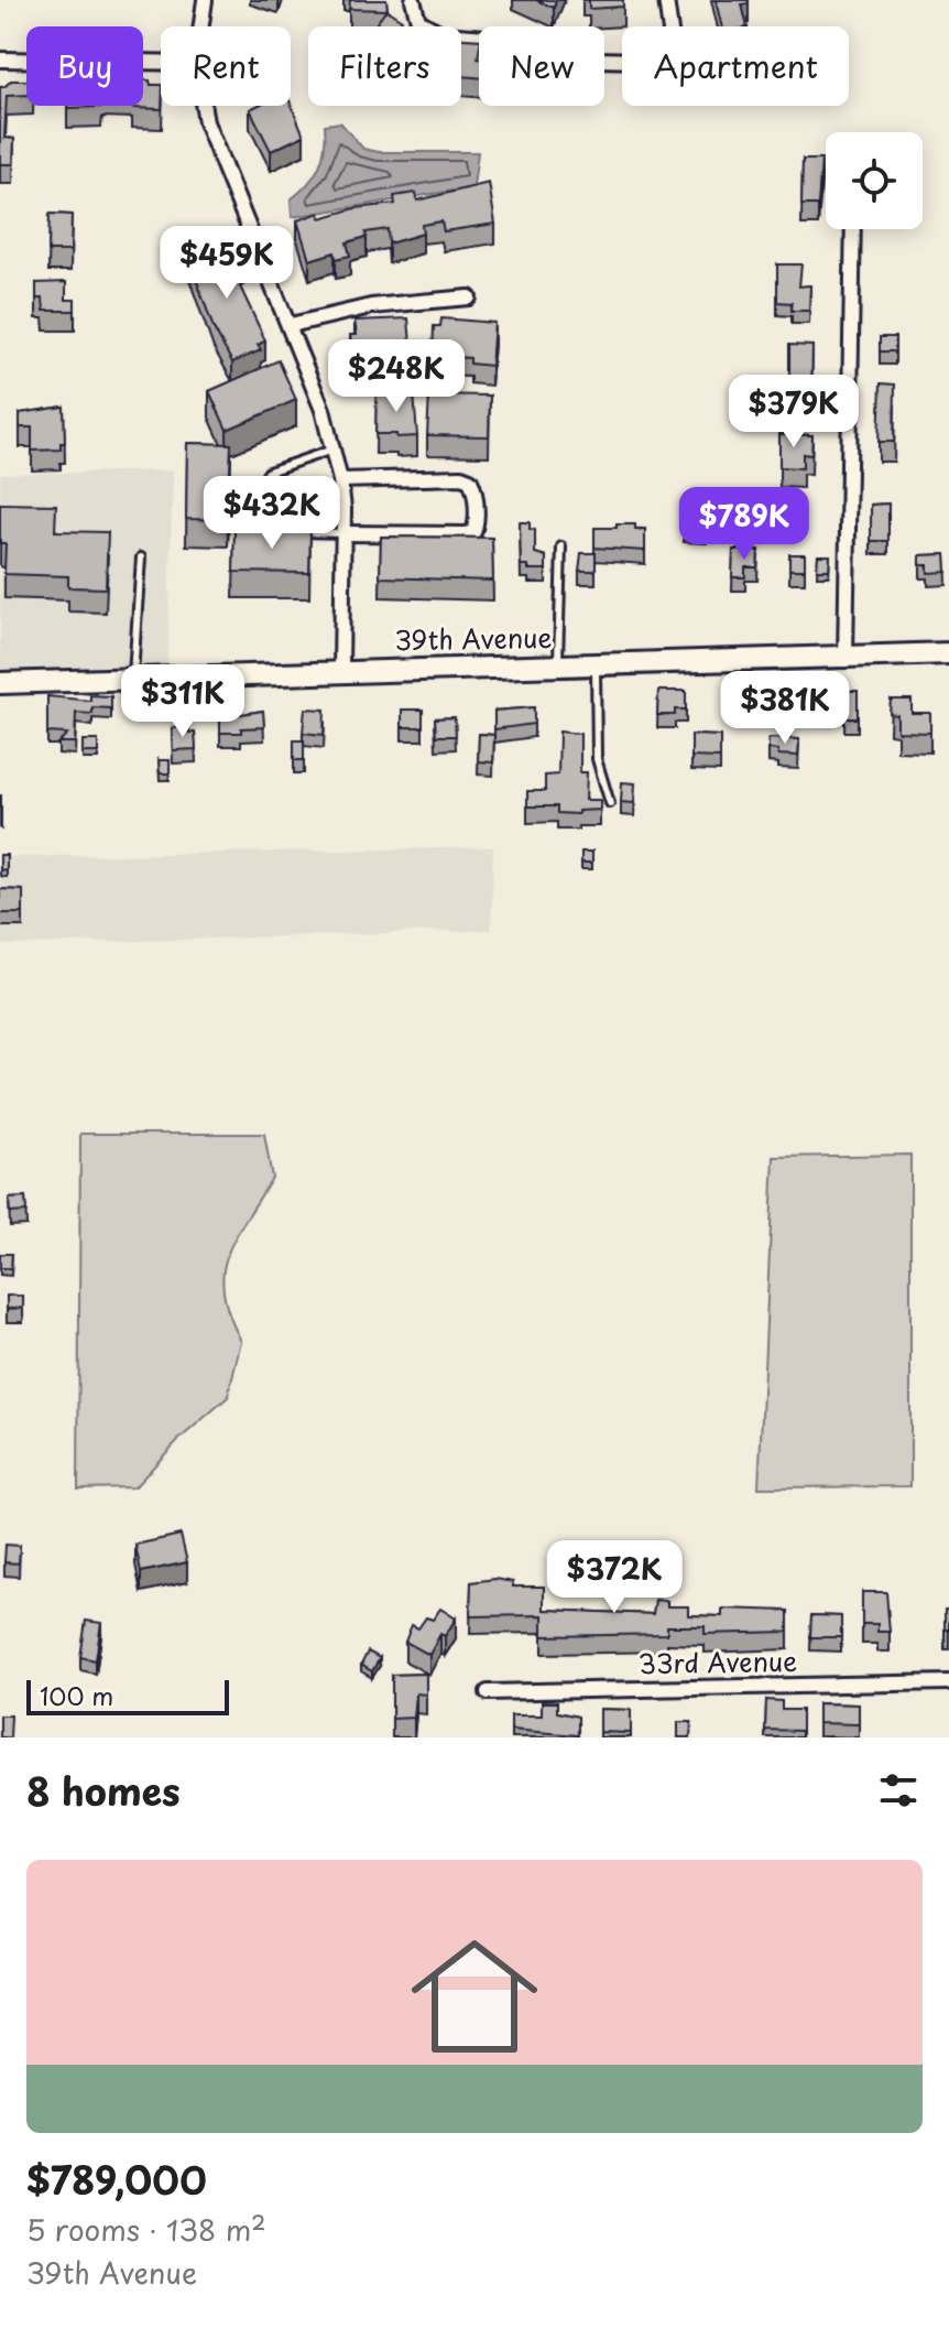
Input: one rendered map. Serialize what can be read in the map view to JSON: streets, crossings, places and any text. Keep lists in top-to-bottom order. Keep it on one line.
{"streets":{"main road":["39th Avenue"],"street":["33rd Avenue"]},"scale_bar":"100 m","page":{"chip":["Buy","Rent","Filters","New","Apartment"],"price":["$459K","$248K","$379K","$432K","$789K","$311K","$381K","$372K"],"scale":"100 m","heading":"8 homes","list":[{"name":"$789,000","note":"5 rooms · 138 m² · 39th Avenue"}]}}
